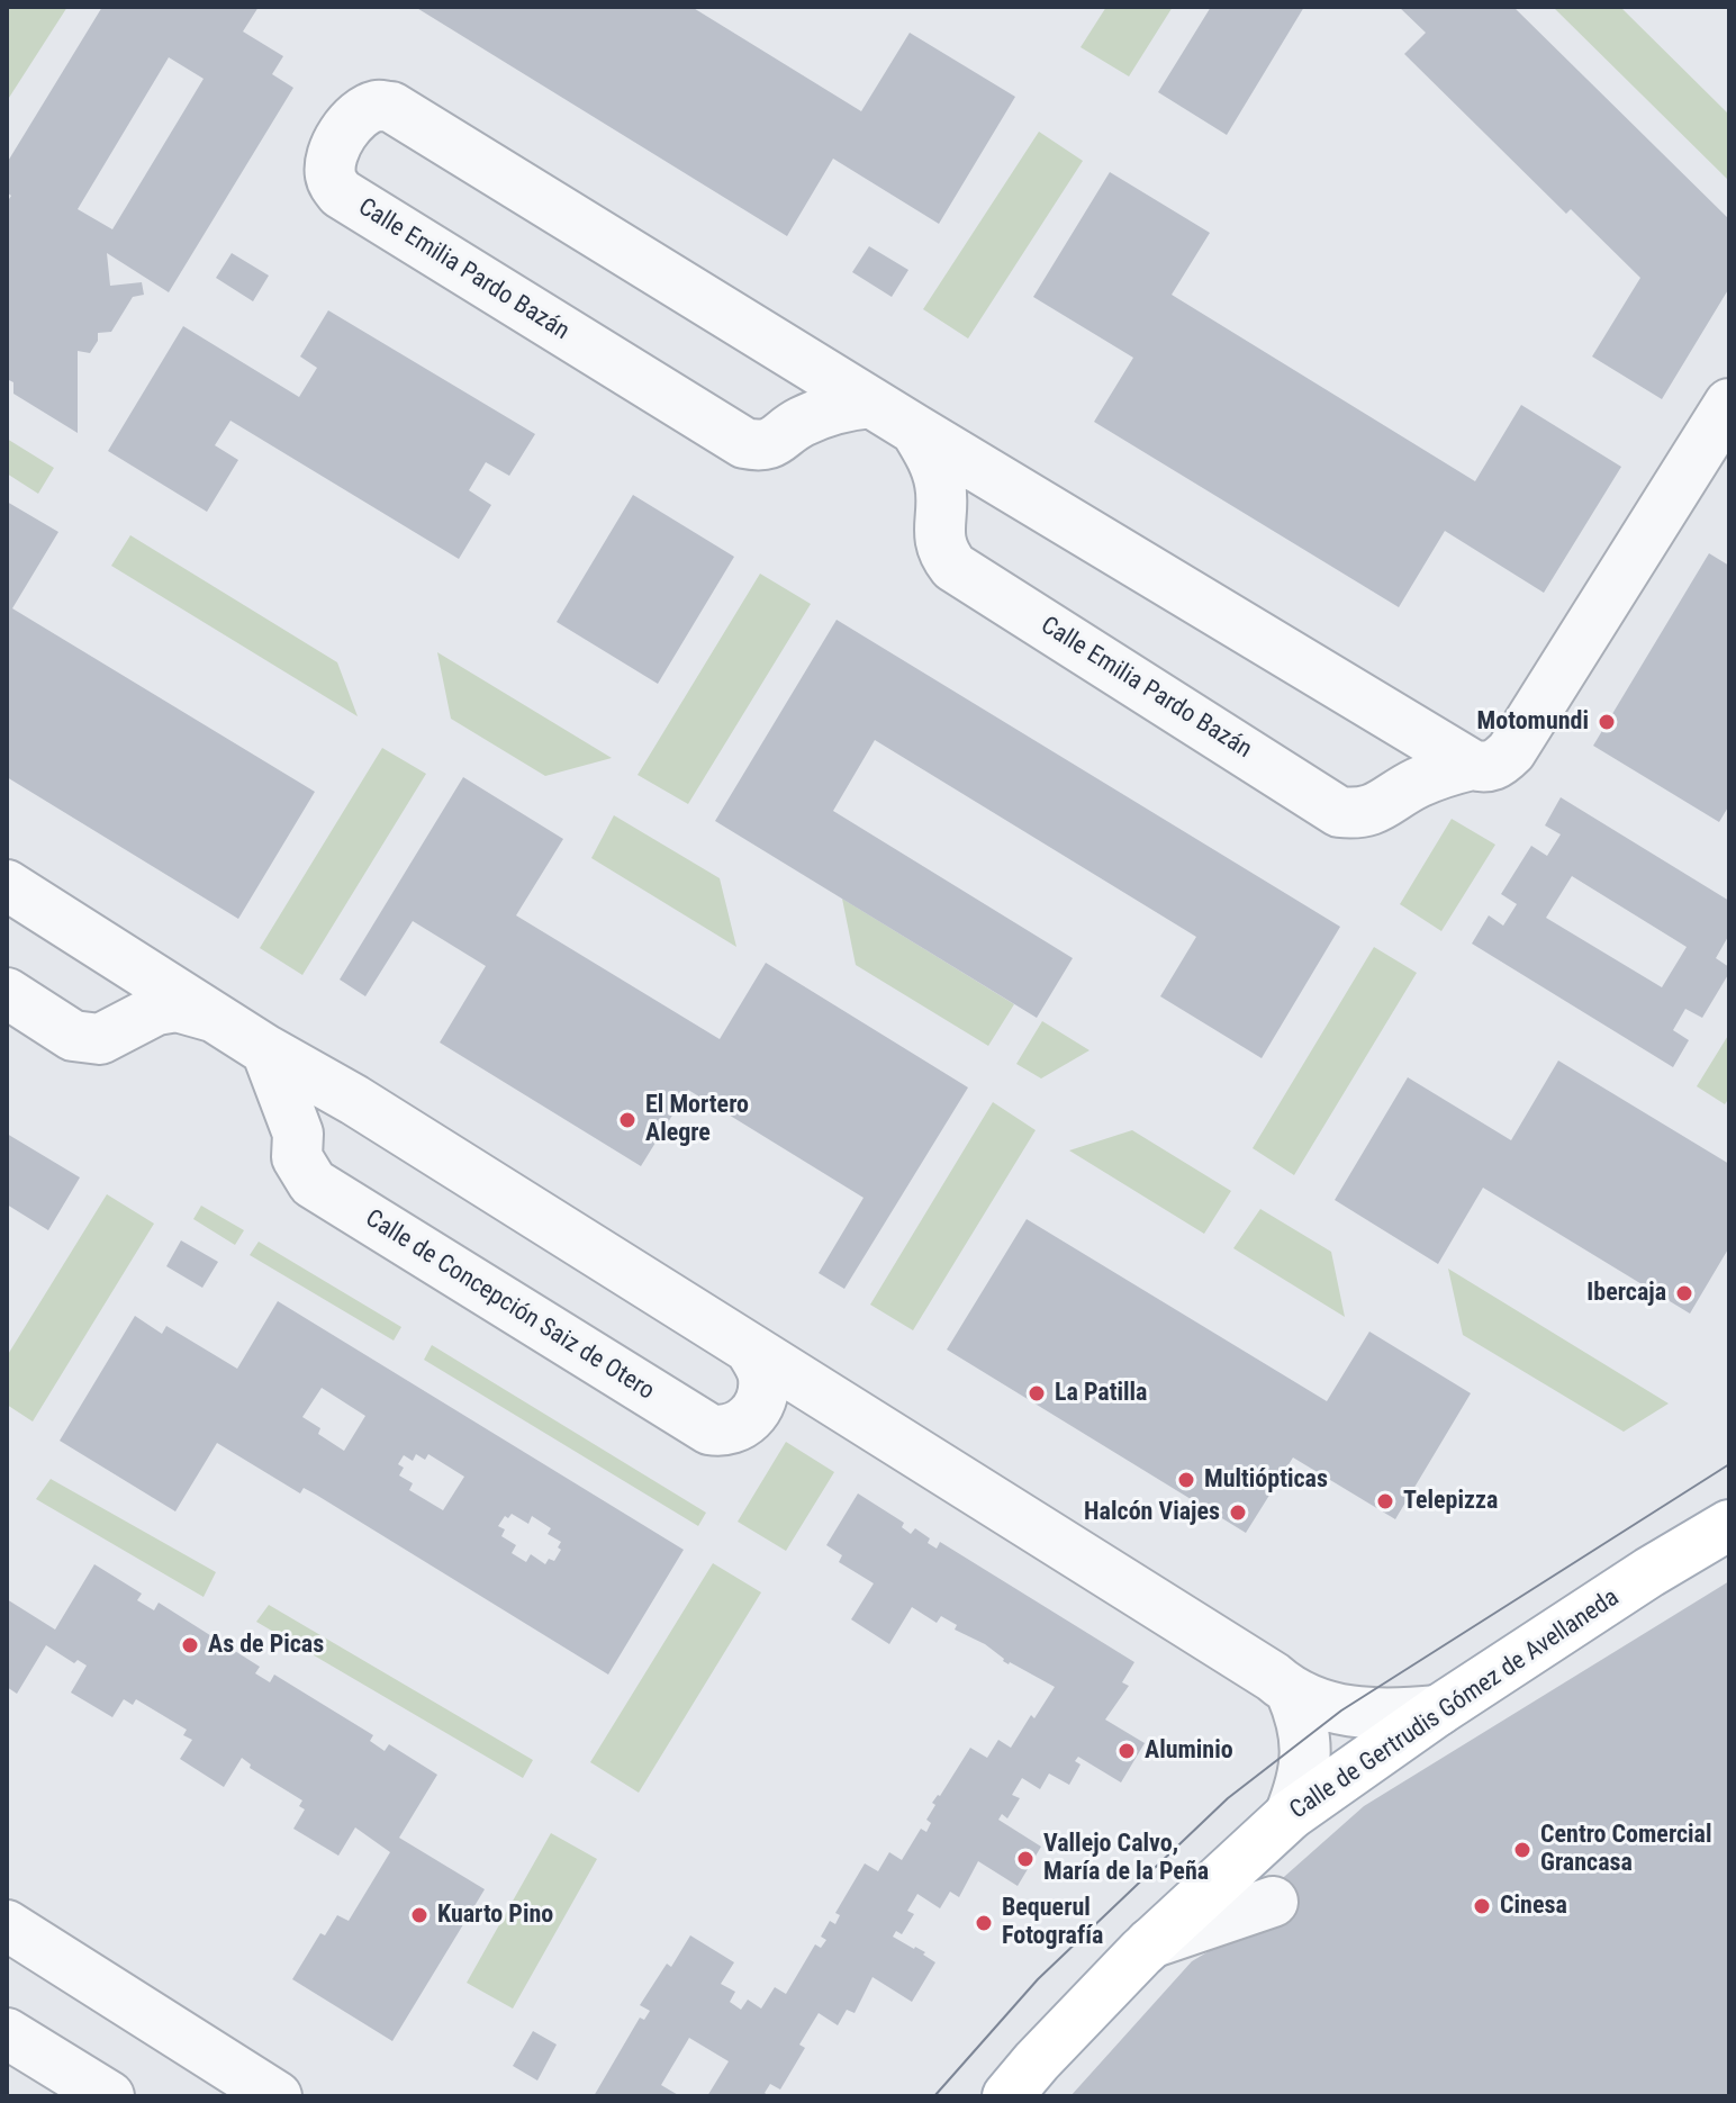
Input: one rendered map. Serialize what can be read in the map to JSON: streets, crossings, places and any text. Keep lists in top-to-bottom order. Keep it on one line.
{"streets":{"main road":["Calle de Gertrudis Gómez de Avellaneda"],"street":["Calle Emilia Pardo Bazán","Calle de Concepción Saiz de Otero"]},"places":["Motomundi","El Mortero Alegre","Ibercaja","La Patilla","Multiópticas","Telepizza","Halcón Viajes","As de Picas","Aluminio","Centro Comercial Grancasa","Vallejo Calvo, María de la Peña","Cinesa","Kuarto Pino","Bequerul Fotografía"]}
